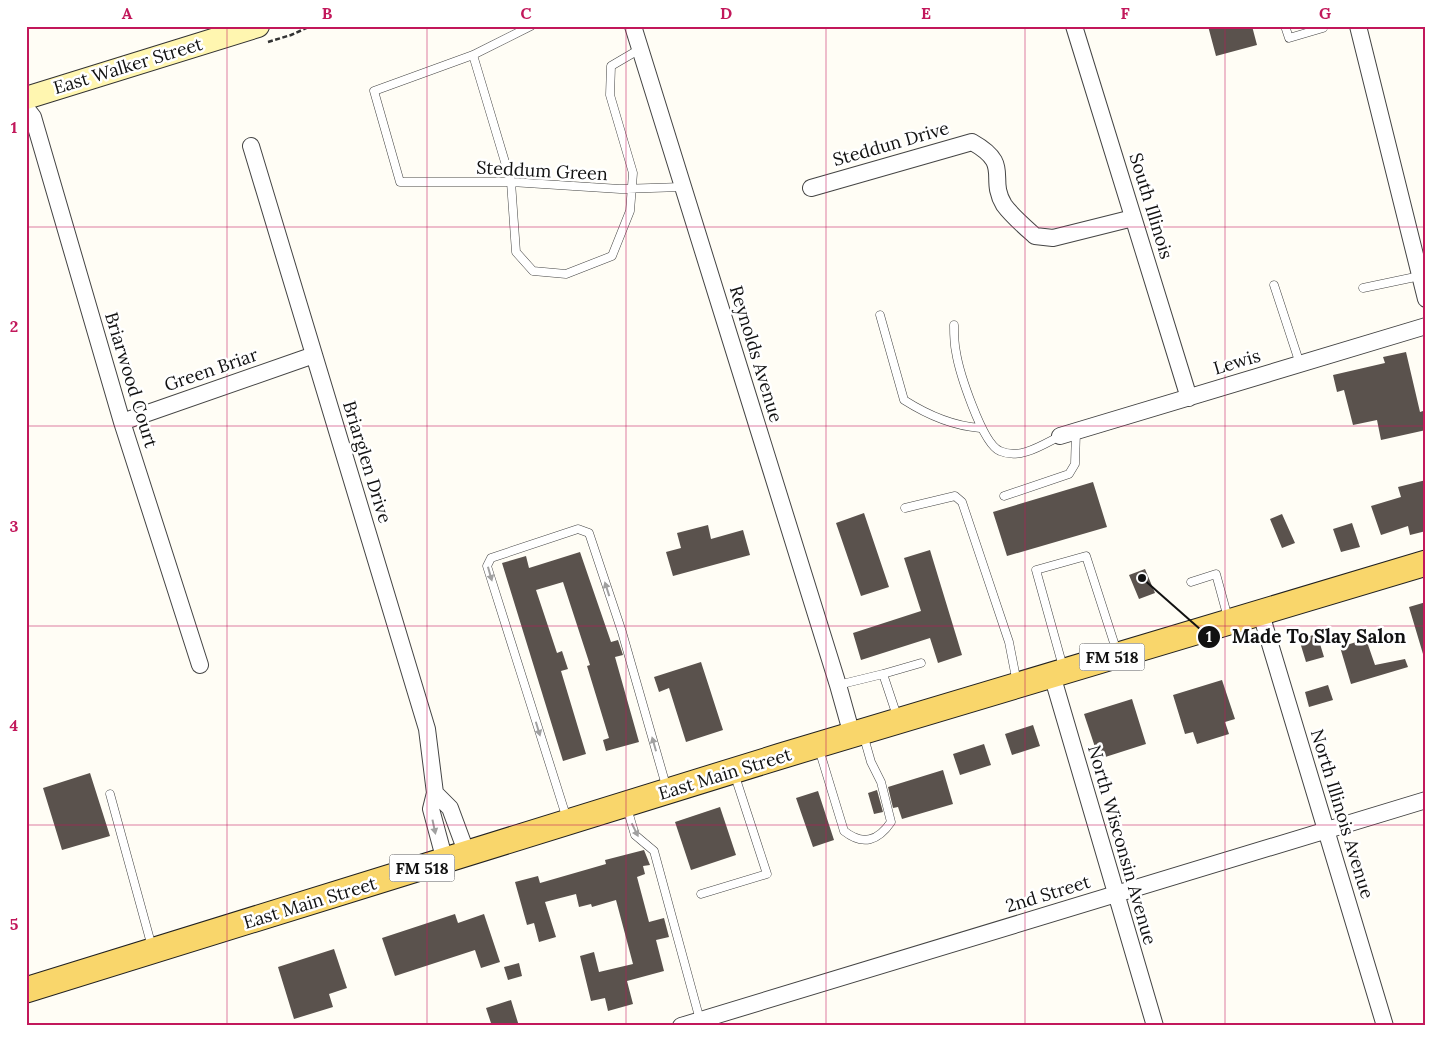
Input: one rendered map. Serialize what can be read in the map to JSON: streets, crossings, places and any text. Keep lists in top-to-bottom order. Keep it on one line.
{"streets":{"main road":["FM 518","East Main Street"],"street":["East Walker Street","Steddun Drive","South Illinois","Reynolds Avenue","Lewis","Green Briar","Briarwood Court","Briarglen Drive","North Illinois Avenue","North Wisconsin Avenue","2nd Street"],"lane":["Steddum Green"]},"crossings":[["Steddun Drive","South Illinois"],["Steddum Green","Reynolds Avenue"],["South Illinois","Lewis"],["Reynolds Avenue","East Main Street"],["Green Briar","Briarwood Court"],["Green Briar","Briarglen Drive"],["Briarglen Drive","East Main Street"],["East Main Street","North Illinois Avenue"],["East Main Street","North Wisconsin Avenue"],["North Illinois Avenue","2nd Street"],["North Wisconsin Avenue","2nd Street"]],"places":["Made To Slay Salon"],"grid":{"columns":["A","B","C","D","E","F","G"],"rows":["1","2","3","4","5"]}}
